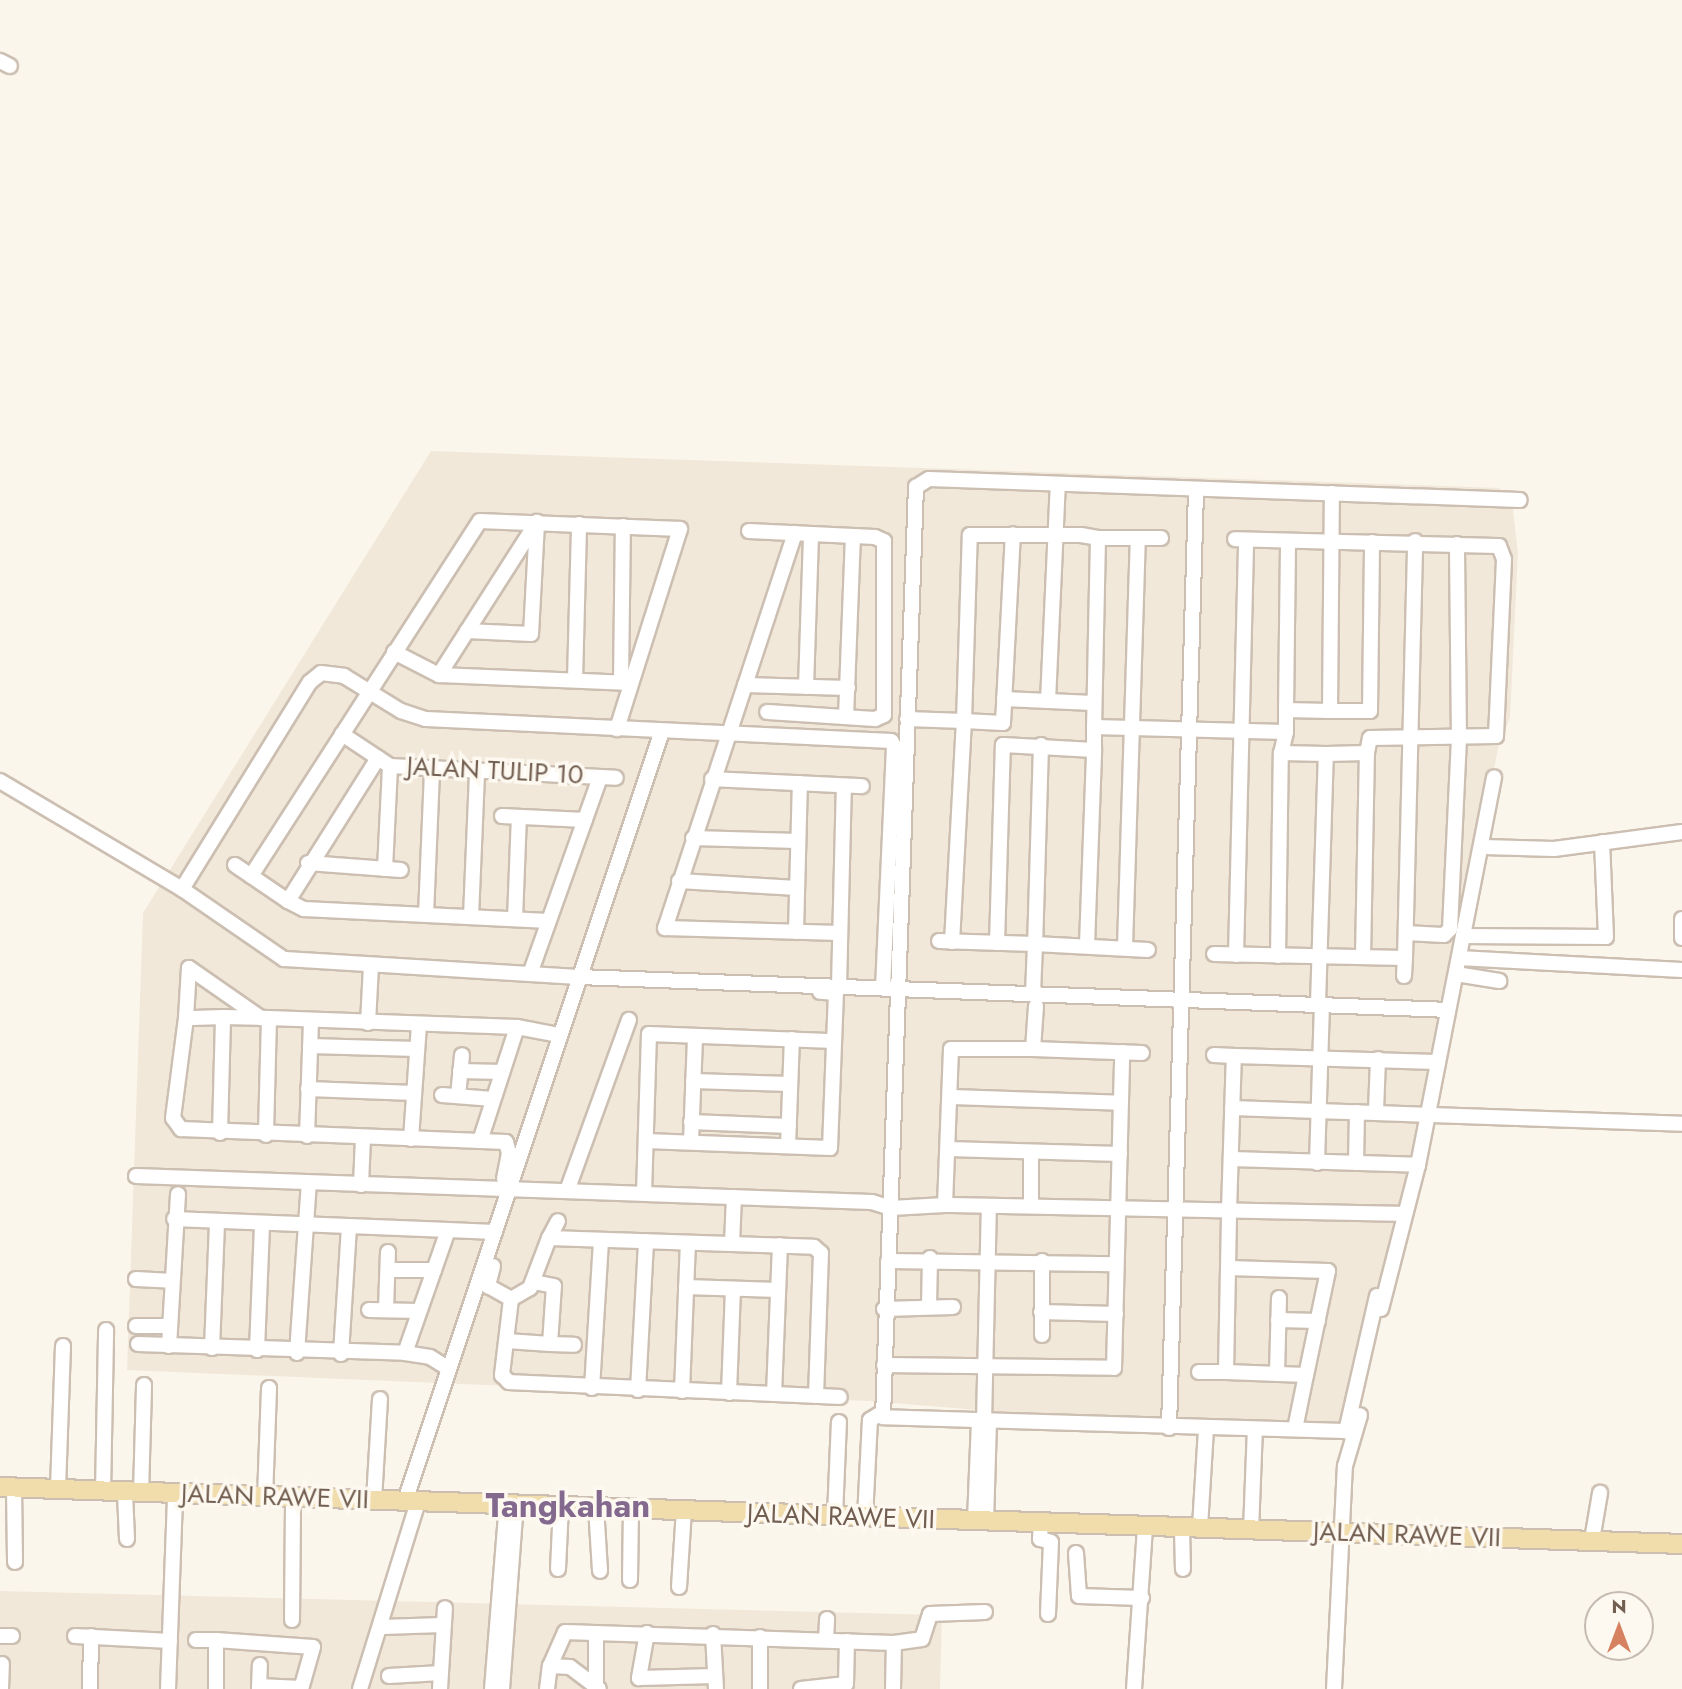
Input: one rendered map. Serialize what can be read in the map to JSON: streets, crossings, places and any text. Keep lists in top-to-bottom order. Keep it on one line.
{"streets":{"main road":["JALAN RAWE VII"],"street":["JALAN TULIP 10"]},"districts":["Tangkahan"],"north":"top"}
